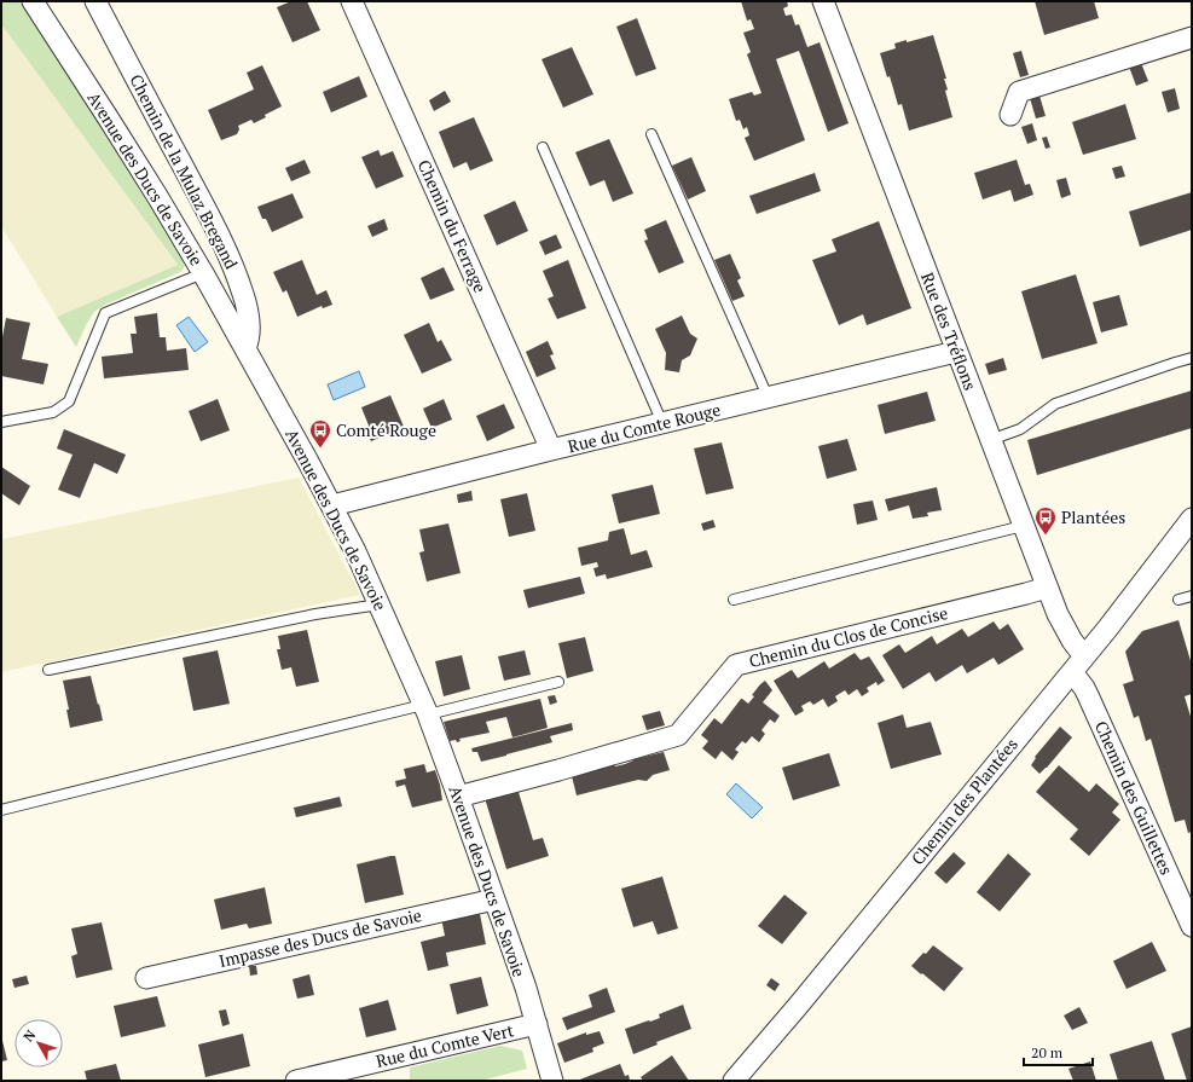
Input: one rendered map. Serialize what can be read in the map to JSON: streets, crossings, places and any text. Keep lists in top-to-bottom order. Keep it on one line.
{"streets":{"street":["Chemin de la Mulaz Bregand","Avenue des Ducs de Savoie","Chemin du Ferrage","Rue des Tréflons","Rue du Comte Rouge","Chemin du Clos de Concise","Chemin des Guillettes","Chemin des Plantées","Impasse des Ducs de Savoie","Rue du Comte Vert"]},"crossings":[["Chemin de la Mulaz Bregand","Avenue des Ducs de Savoie"],["Avenue des Ducs de Savoie","Rue du Comte Rouge"],["Avenue des Ducs de Savoie","Chemin du Clos de Concise"],["Avenue des Ducs de Savoie","Impasse des Ducs de Savoie"],["Avenue des Ducs de Savoie","Rue du Comte Vert"],["Chemin du Ferrage","Rue du Comte Rouge"],["Rue des Tréflons","Rue du Comte Rouge"],["Rue des Tréflons","Chemin du Clos de Concise"],["Rue des Tréflons","Chemin des Guillettes"],["Rue des Tréflons","Chemin des Plantées"],["Chemin des Guillettes","Chemin des Plantées"]],"places":{"bus stop":["Comté Rouge","Plantées"]},"scale_bar":"20 m","north":"top left"}
